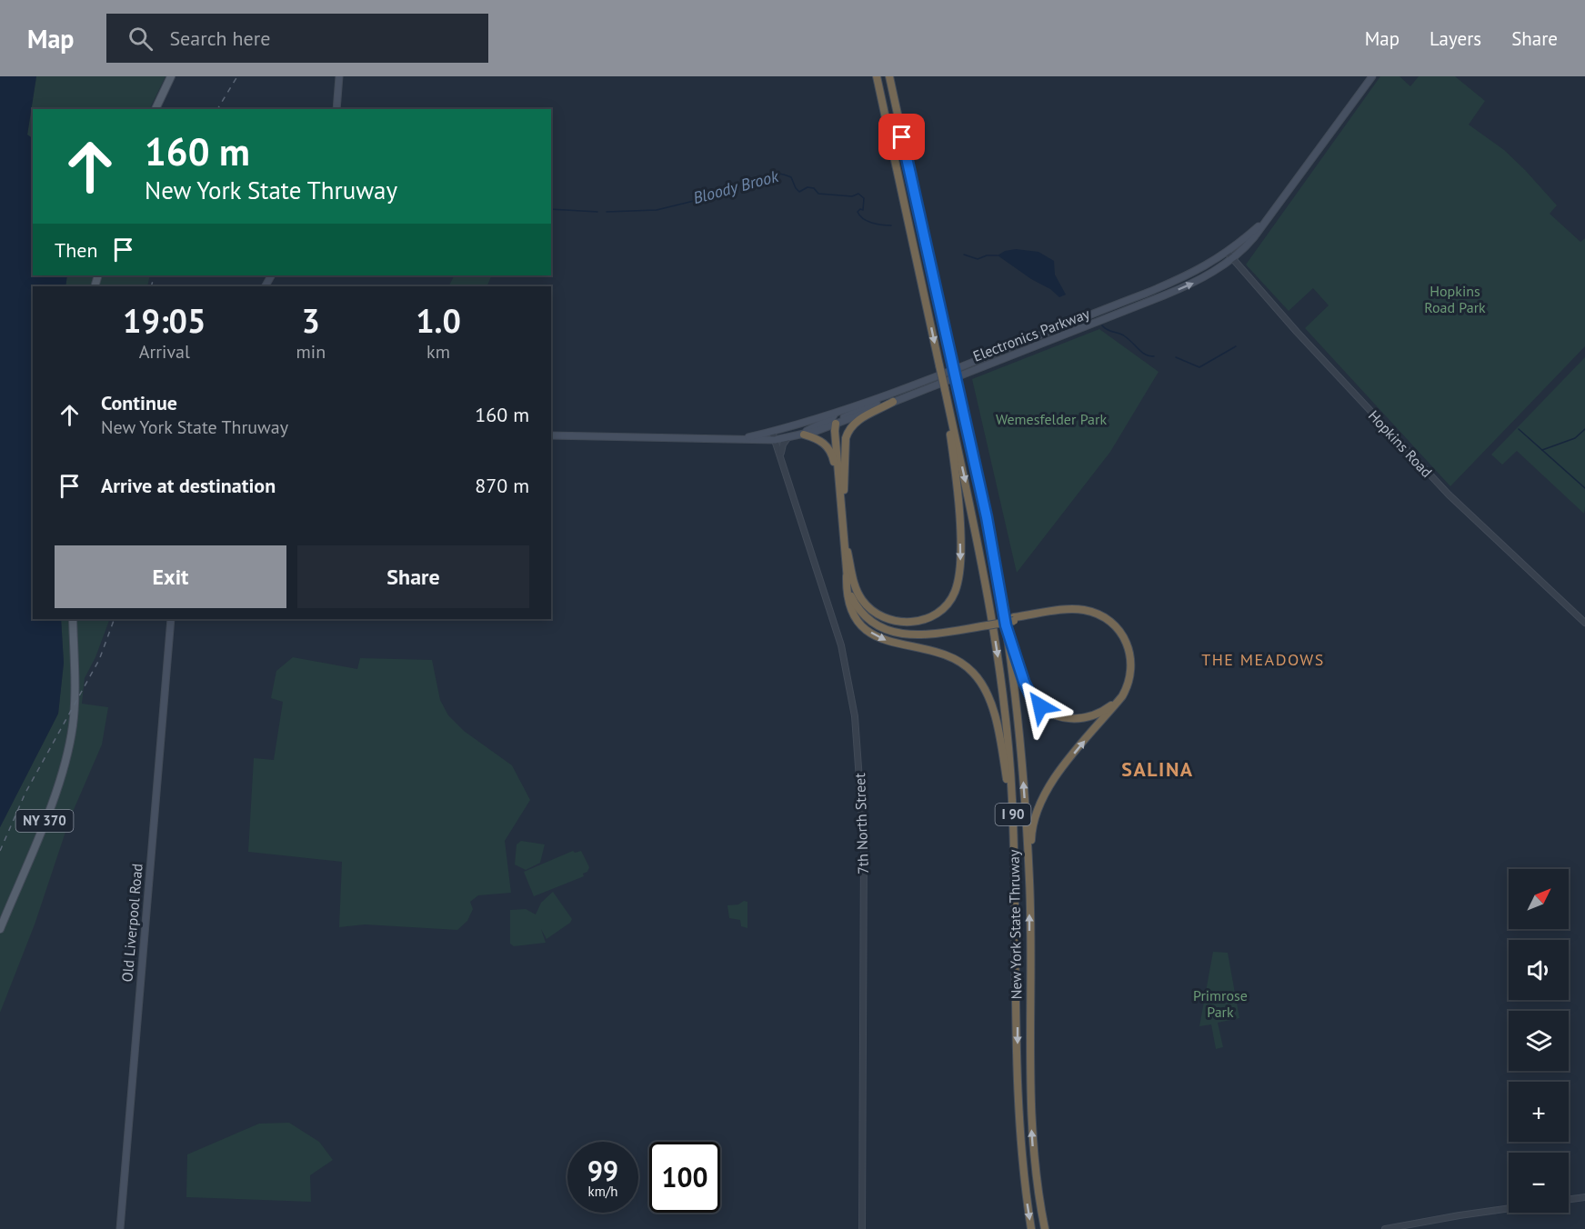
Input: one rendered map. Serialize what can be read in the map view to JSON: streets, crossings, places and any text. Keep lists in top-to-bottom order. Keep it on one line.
{"streets":{"highway":["I 90","New York State Thruway"],"main road":["Electronics Parkway","NY 370","Old Liverpool Road"],"street":["Hopkins Road","7th North Street"]},"crossings":[["Electronics Parkway","Hopkins Road"],["Electronics Parkway","7th North Street"]],"districts":["THE MEADOWS","SALINA"],"water":["Bloody Brook"],"parks":["Hopkins Road Park","Wemesfelder Park","Primrose Park"],"north":"top right","page":{"header":"Map","search":"Search here","nav":["Map","Layers","Share"],"turn":["160 m","New York State Thruway"],"then":"Then","eta":["19:05","Arrival","3","min","1.0","km"],"list":[{"name":"Continue","note":"New York State Thruway","value":"160 m"},{"name":"Arrive at destination","value":"870 m"}],"buttons":["Exit","Share"],"map_buttons":["+","−"],"speed":"99 km/h","limit":"100"}}
